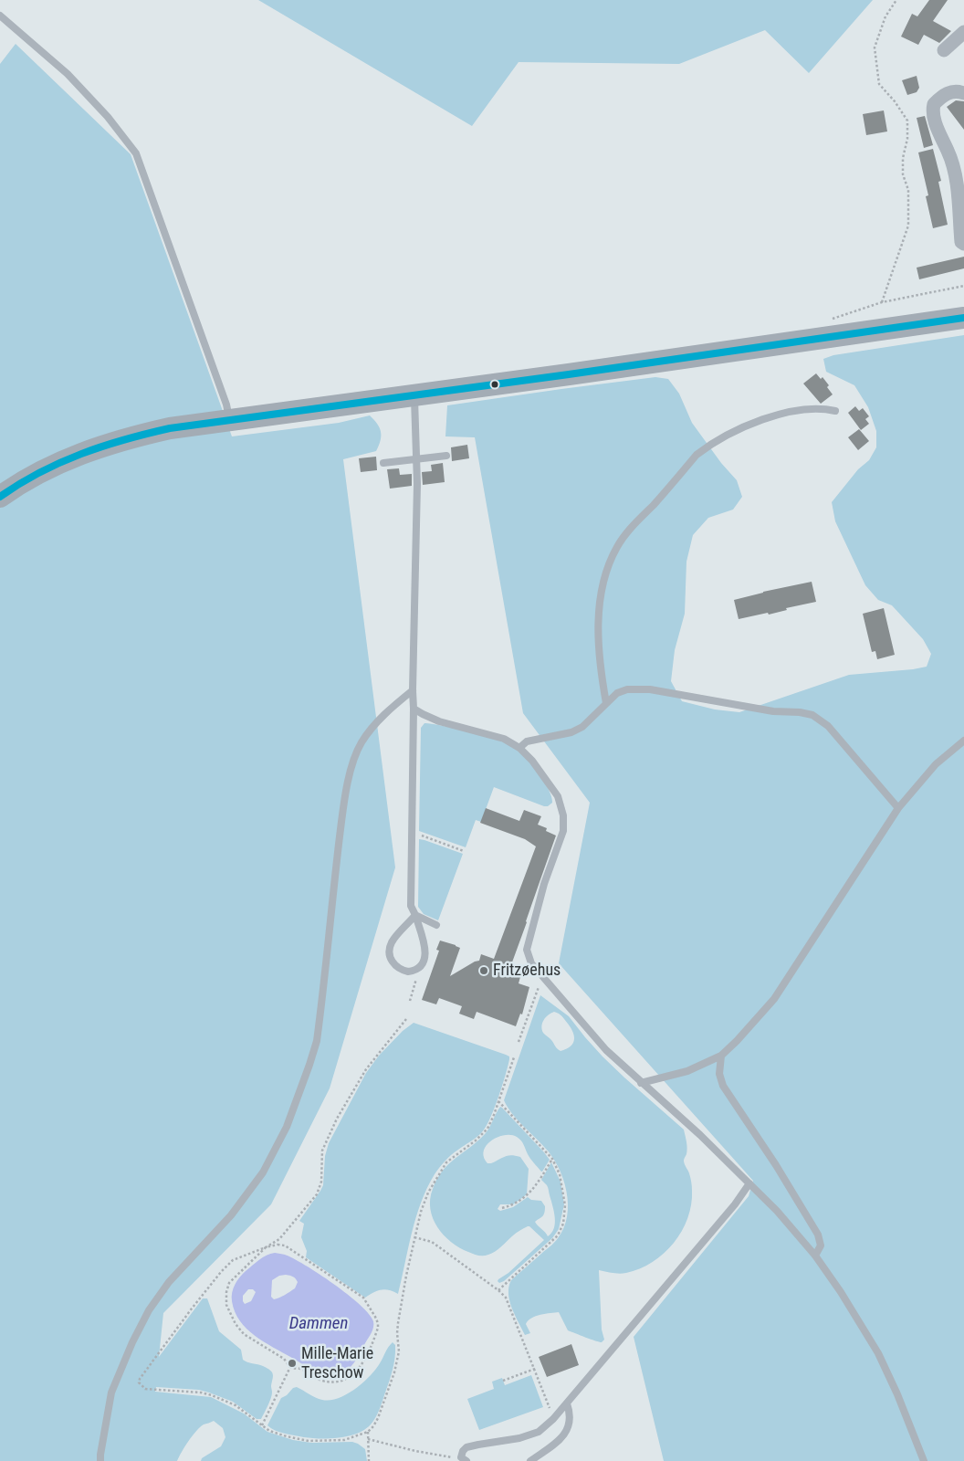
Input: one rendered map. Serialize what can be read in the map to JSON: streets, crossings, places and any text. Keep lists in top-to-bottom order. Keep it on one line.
{"water":["Dammen"],"places":["Fritzøehus","Mille-Marie Treschow"]}
